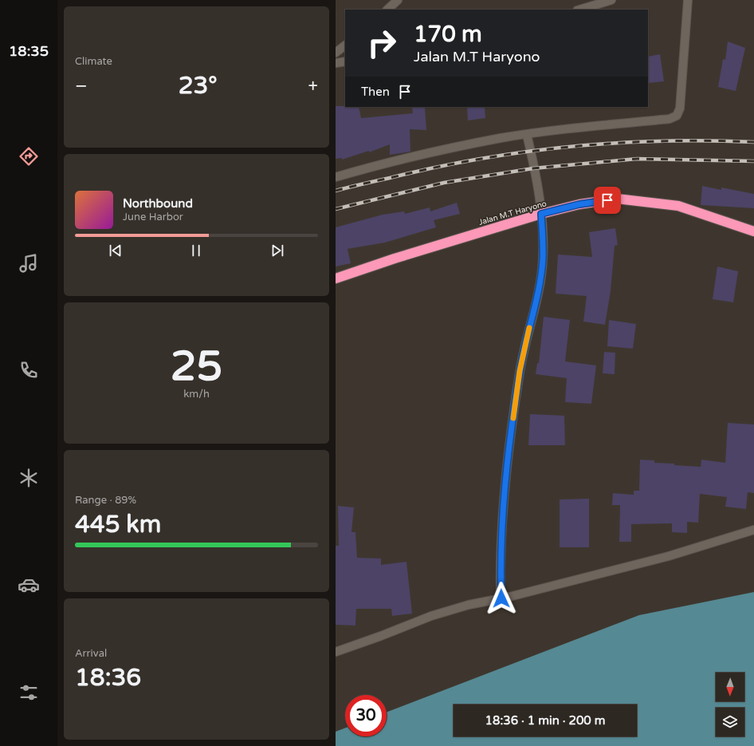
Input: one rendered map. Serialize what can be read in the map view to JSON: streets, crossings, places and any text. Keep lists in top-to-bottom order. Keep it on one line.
{"streets":{"highway":["Jalan M.T Haryono"]},"north":"bottom","page":{"tabs":"18:35","tile":["Climate",["25","km/h"],["Range · 89%","445 km"],["Arrival","18:36"]],"turn":["170 m","Jalan M.T Haryono"],"heat":["−","23°","+"],"then":"Then","song":["Northbound","June Harbor"],"limit":"30","trip":"18:36 · 1 min · 200 m"}}
